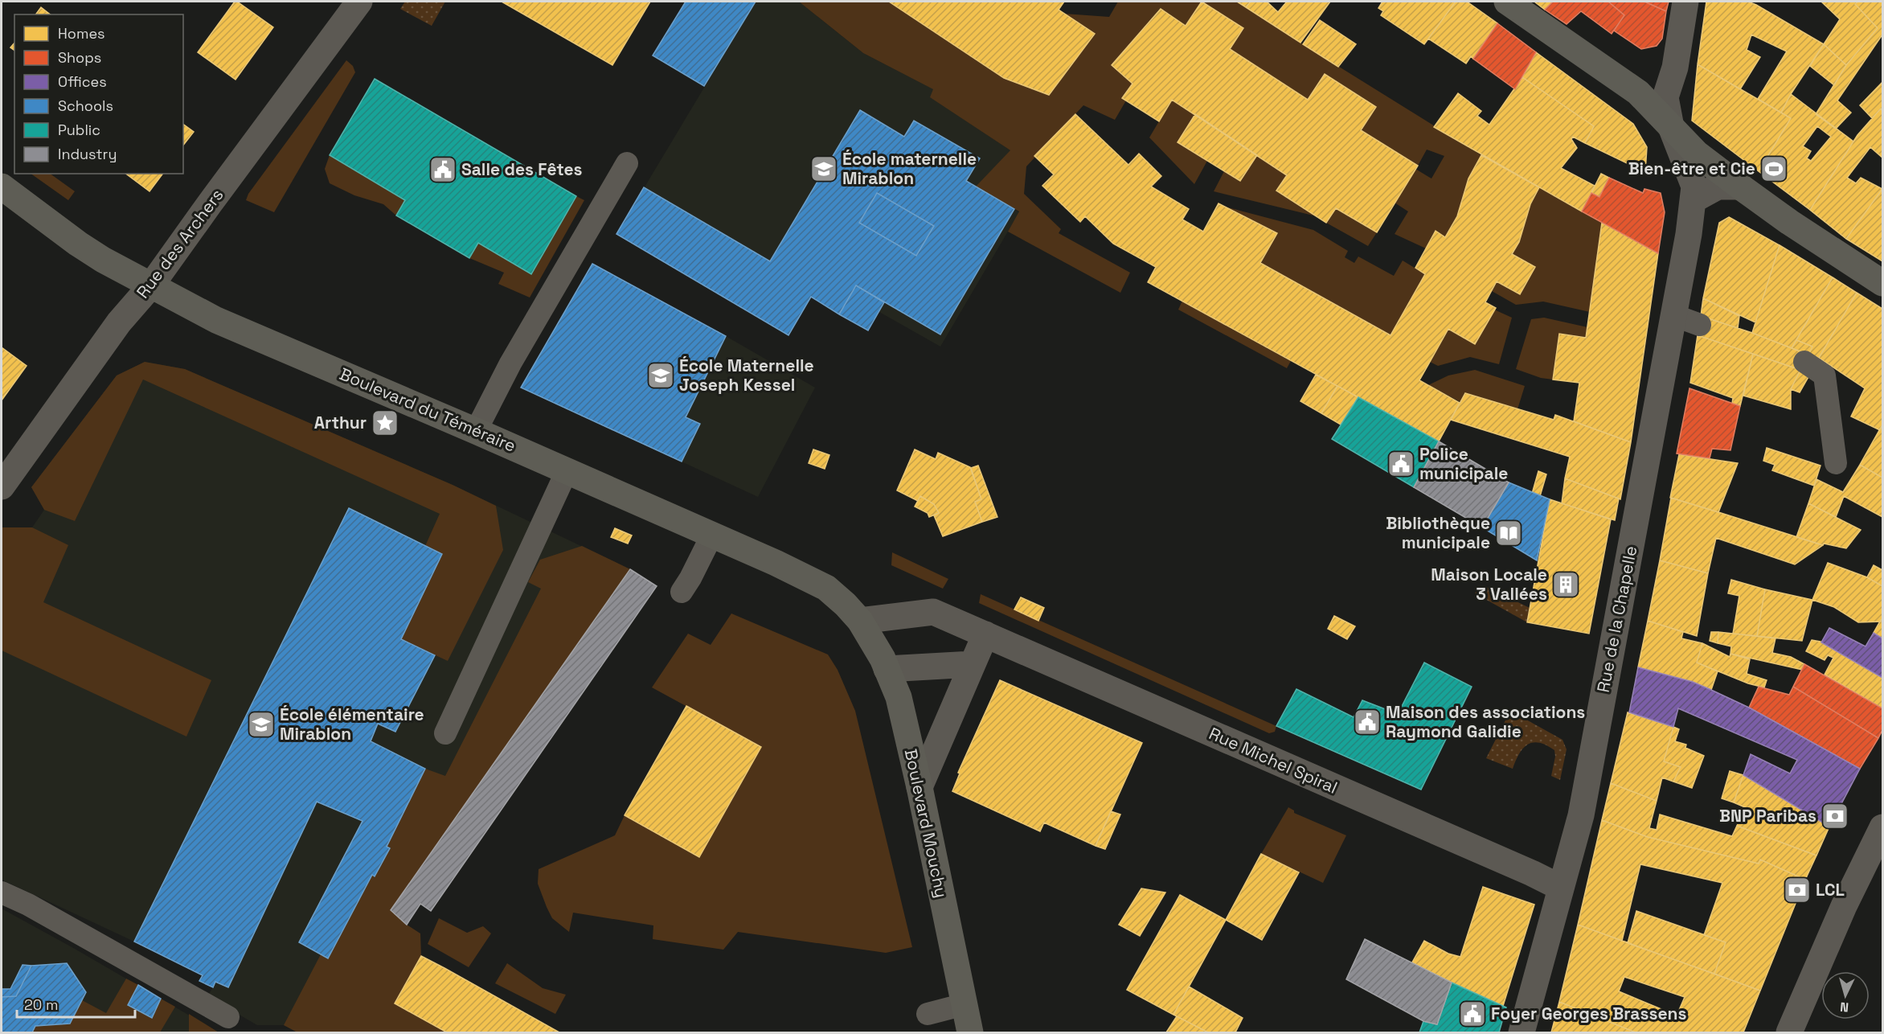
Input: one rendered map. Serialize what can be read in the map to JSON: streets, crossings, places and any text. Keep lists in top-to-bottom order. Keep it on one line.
{"streets":{"main road":["Boulevard du Téméraire","Boulevard Mouchy"],"street":["Rue des Archers","Rue de la Chapelle","Rue Michel Spiral"]},"crossings":[["Rue des Archers","Boulevard du Téméraire"],["Boulevard du Téméraire","Rue Michel Spiral"],["Boulevard du Téméraire","Boulevard Mouchy"],["Rue de la Chapelle","Rue Michel Spiral"],["Rue Michel Spiral","Boulevard Mouchy"]],"places":{"school or university":["École maternelle Mirablon","École Maternelle Joseph Kessel","École élémentaire Mirablon"],"sports":["Bien-être et Cie"],"public building":["Salle des Fêtes","Police municipale","Maison des associations Raymond Galidie","Foyer Georges Brassens"],"place":["Arthur"],"library":["Bibliothèque municipale"],"building":["Maison Locale 3 Vallées"],"bank":["BNP Paribas","LCL"]},"legend":["Homes","Shops","Offices","Schools","Public","Industry"],"scale_bar":"20 m","north":"bottom"}
